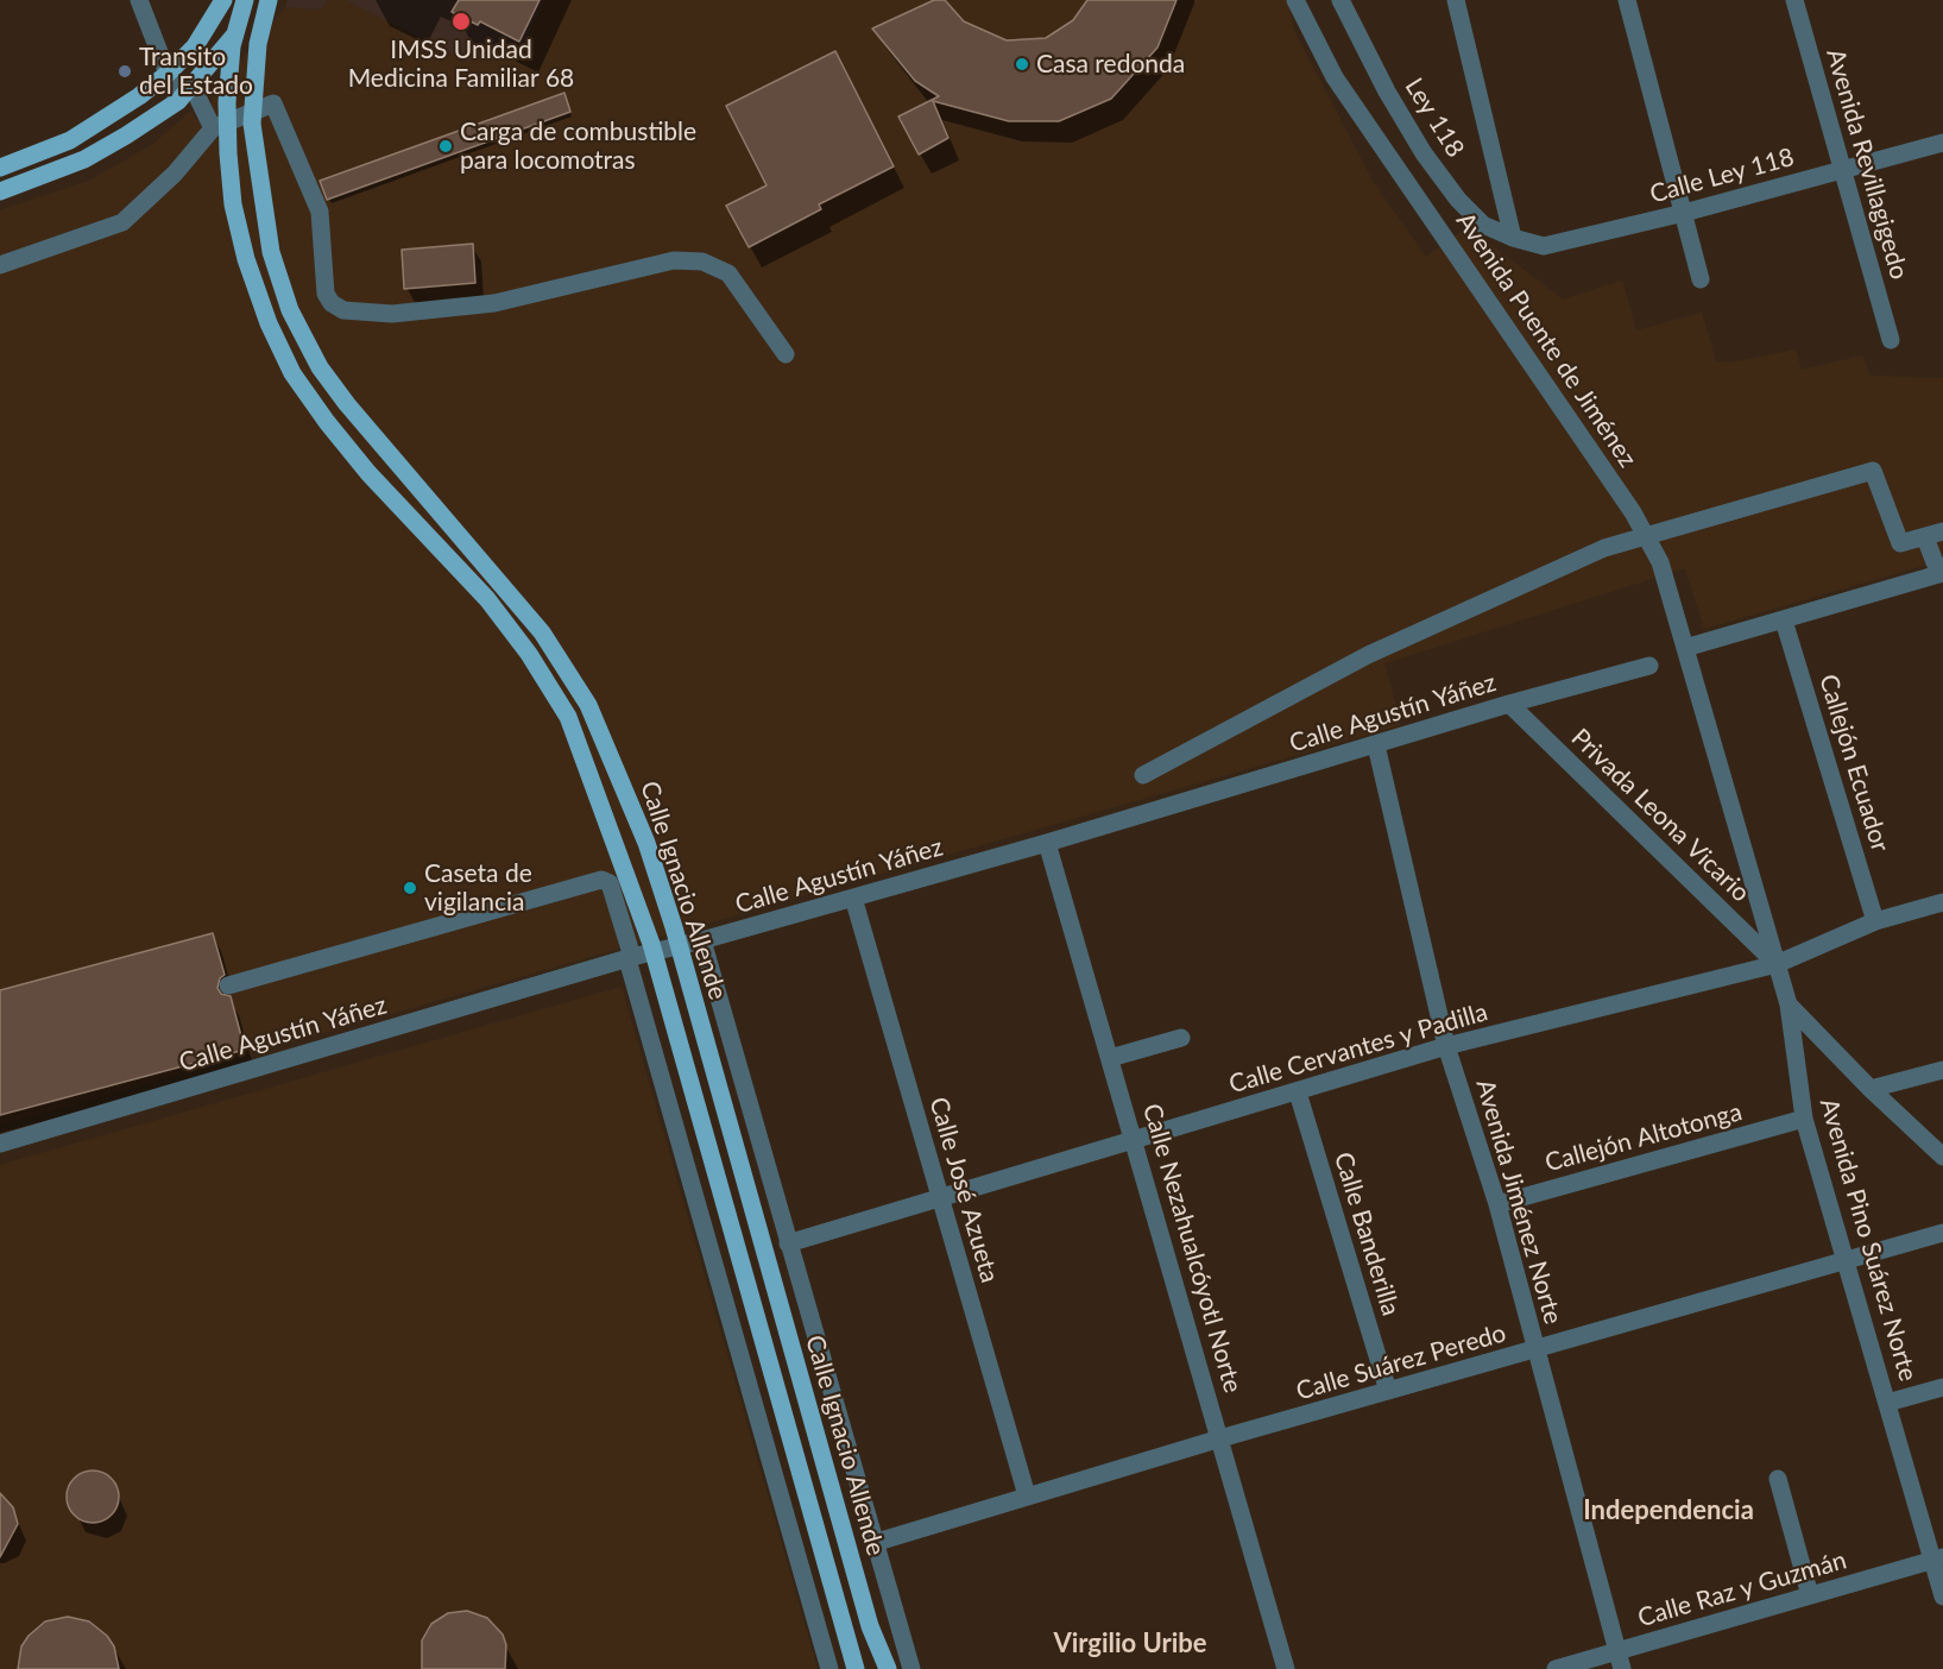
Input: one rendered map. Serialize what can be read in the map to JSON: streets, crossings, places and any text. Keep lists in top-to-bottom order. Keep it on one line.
{"streets":{"main road":["Calle Ignacio Allende"],"street":["Ley 118","Avenida Revillagigedo","Calle Ley 118","Avenida Puente de Jiménez","Calle Agustín Yáñez","Callejón Ecuador","Privada Leona Vicario","Calle Cervantes y Padilla","Callejón Altotonga","Calle José Azueta","Avenida Jiménez Norte","Calle Banderilla","Avenida Pino Suárez Norte","Calle Nezahualcóyotl Norte","Calle Suárez Peredo","Calle Raz y Guzmán"]},"crossings":[["Ley 118","Calle Ley 118"],["Avenida Revillagigedo","Calle Ley 118"],["Avenida Puente de Jiménez","Avenida Pino Suárez Norte"],["Calle Agustín Yáñez","Privada Leona Vicario"],["Calle Agustín Yáñez","Calle Ignacio Allende"],["Calle Agustín Yáñez","Calle José Azueta"],["Calle Agustín Yáñez","Avenida Jiménez Norte"],["Calle Agustín Yáñez","Calle Nezahualcóyotl Norte"],["Callejón Ecuador","Calle Cervantes y Padilla"],["Privada Leona Vicario","Calle Cervantes y Padilla"],["Privada Leona Vicario","Avenida Pino Suárez Norte"],["Calle Ignacio Allende","Calle Cervantes y Padilla"],["Calle Ignacio Allende","Calle Suárez Peredo"],["Calle Cervantes y Padilla","Calle José Azueta"],["Calle Cervantes y Padilla","Avenida Jiménez Norte"],["Calle Cervantes y Padilla","Calle Banderilla"],["Calle Cervantes y Padilla","Avenida Pino Suárez Norte"],["Calle Cervantes y Padilla","Calle Nezahualcóyotl Norte"],["Callejón Altotonga","Avenida Jiménez Norte"],["Callejón Altotonga","Avenida Pino Suárez Norte"],["Calle José Azueta","Calle Suárez Peredo"],["Avenida Jiménez Norte","Calle Suárez Peredo"],["Avenida Jiménez Norte","Calle Raz y Guzmán"],["Calle Banderilla","Calle Suárez Peredo"],["Avenida Pino Suárez Norte","Calle Suárez Peredo"],["Avenida Pino Suárez Norte","Calle Raz y Guzmán"],["Calle Nezahualcóyotl Norte","Calle Suárez Peredo"]],"districts":["Independencia","Virgilio Uribe"],"places":["IMSS Unidad Medicina Familiar 68","Casa redonda","Transito del Estado","Carga de combustible para locomotras","Caseta de vigilancia"]}
